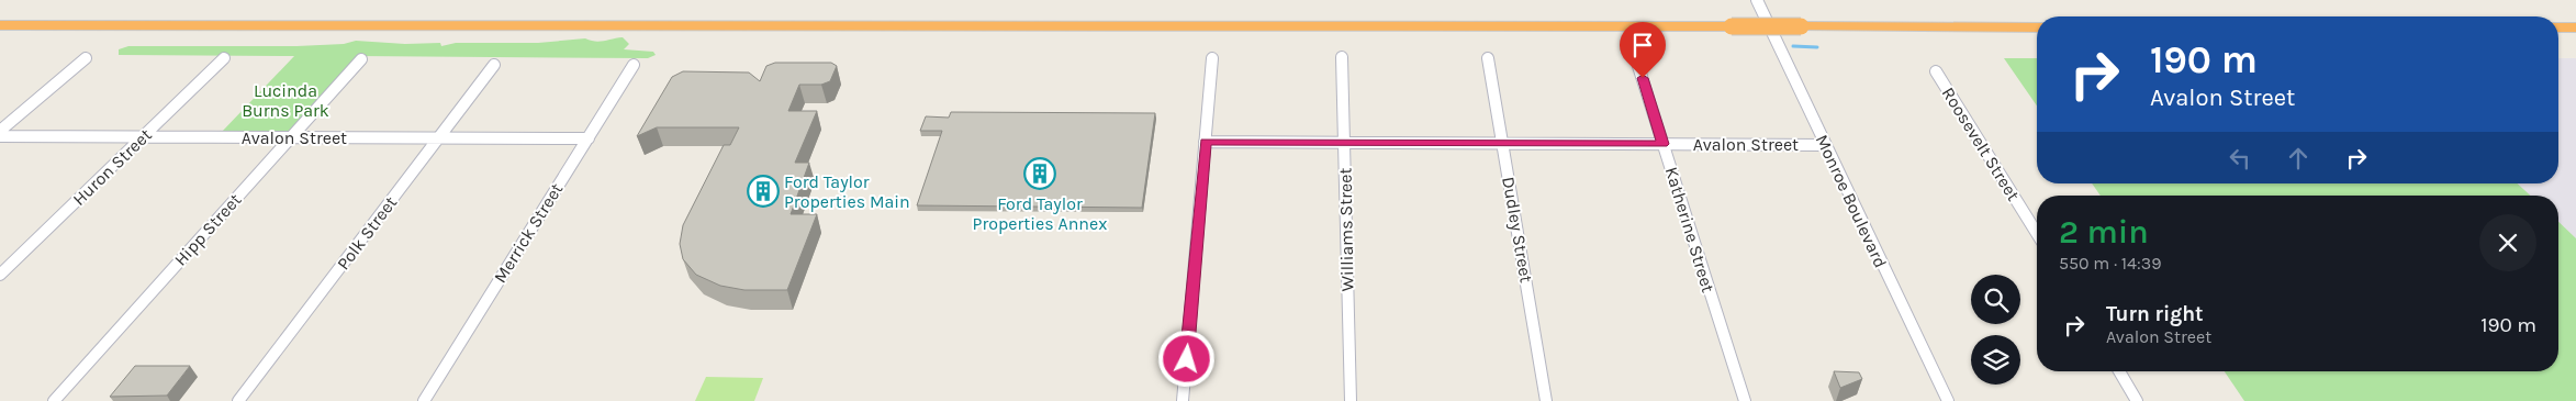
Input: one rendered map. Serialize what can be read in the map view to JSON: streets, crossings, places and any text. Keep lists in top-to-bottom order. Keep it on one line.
{"streets":{"street":["Avalon Street","Roosevelt Street","Huron Street","Monroe Boulevard","Hipp Street","Williams Street","Dudley Street","Katherine Street","Polk Street","Merrick Street"]},"crossings":[["Avalon Street","Huron Street"],["Avalon Street","Monroe Boulevard"],["Avalon Street","Hipp Street"],["Avalon Street","Williams Street"],["Avalon Street","Dudley Street"],["Avalon Street","Katherine Street"],["Avalon Street","Polk Street"],["Avalon Street","Merrick Street"]],"parks":["Lucinda Burns Park"],"places":{"building":["Ford Taylor Properties Annex","Ford Taylor Properties Main"]},"page":{"turn":["190 m","Avalon Street"],"heading":["2 min","550 m · 14:39"],"list":[{"name":"Turn right","note":"Avalon Street","value":"190 m"}]}}
